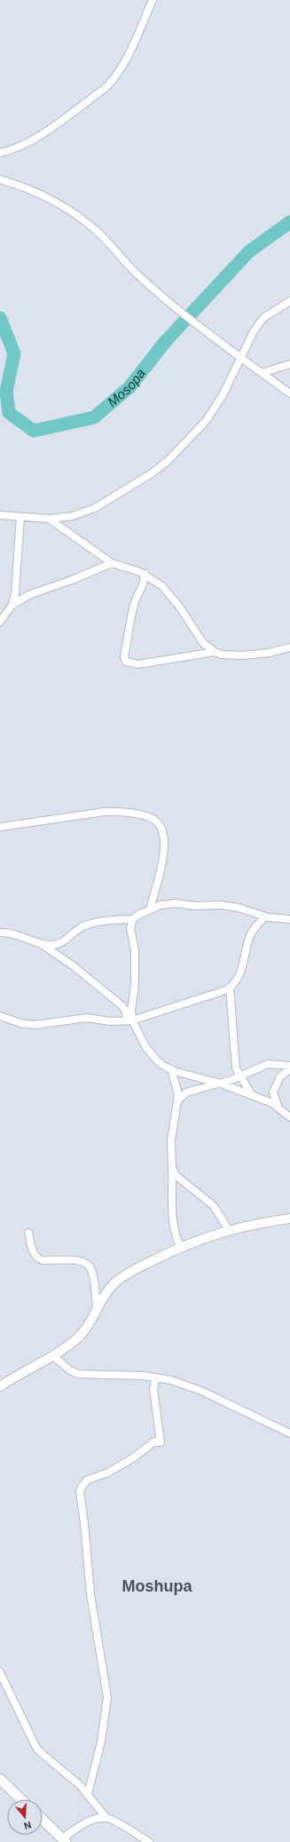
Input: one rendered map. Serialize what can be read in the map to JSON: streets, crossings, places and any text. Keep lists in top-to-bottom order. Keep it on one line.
{"districts":["Moshupa"],"water":["Mosopa"],"north":"bottom"}
